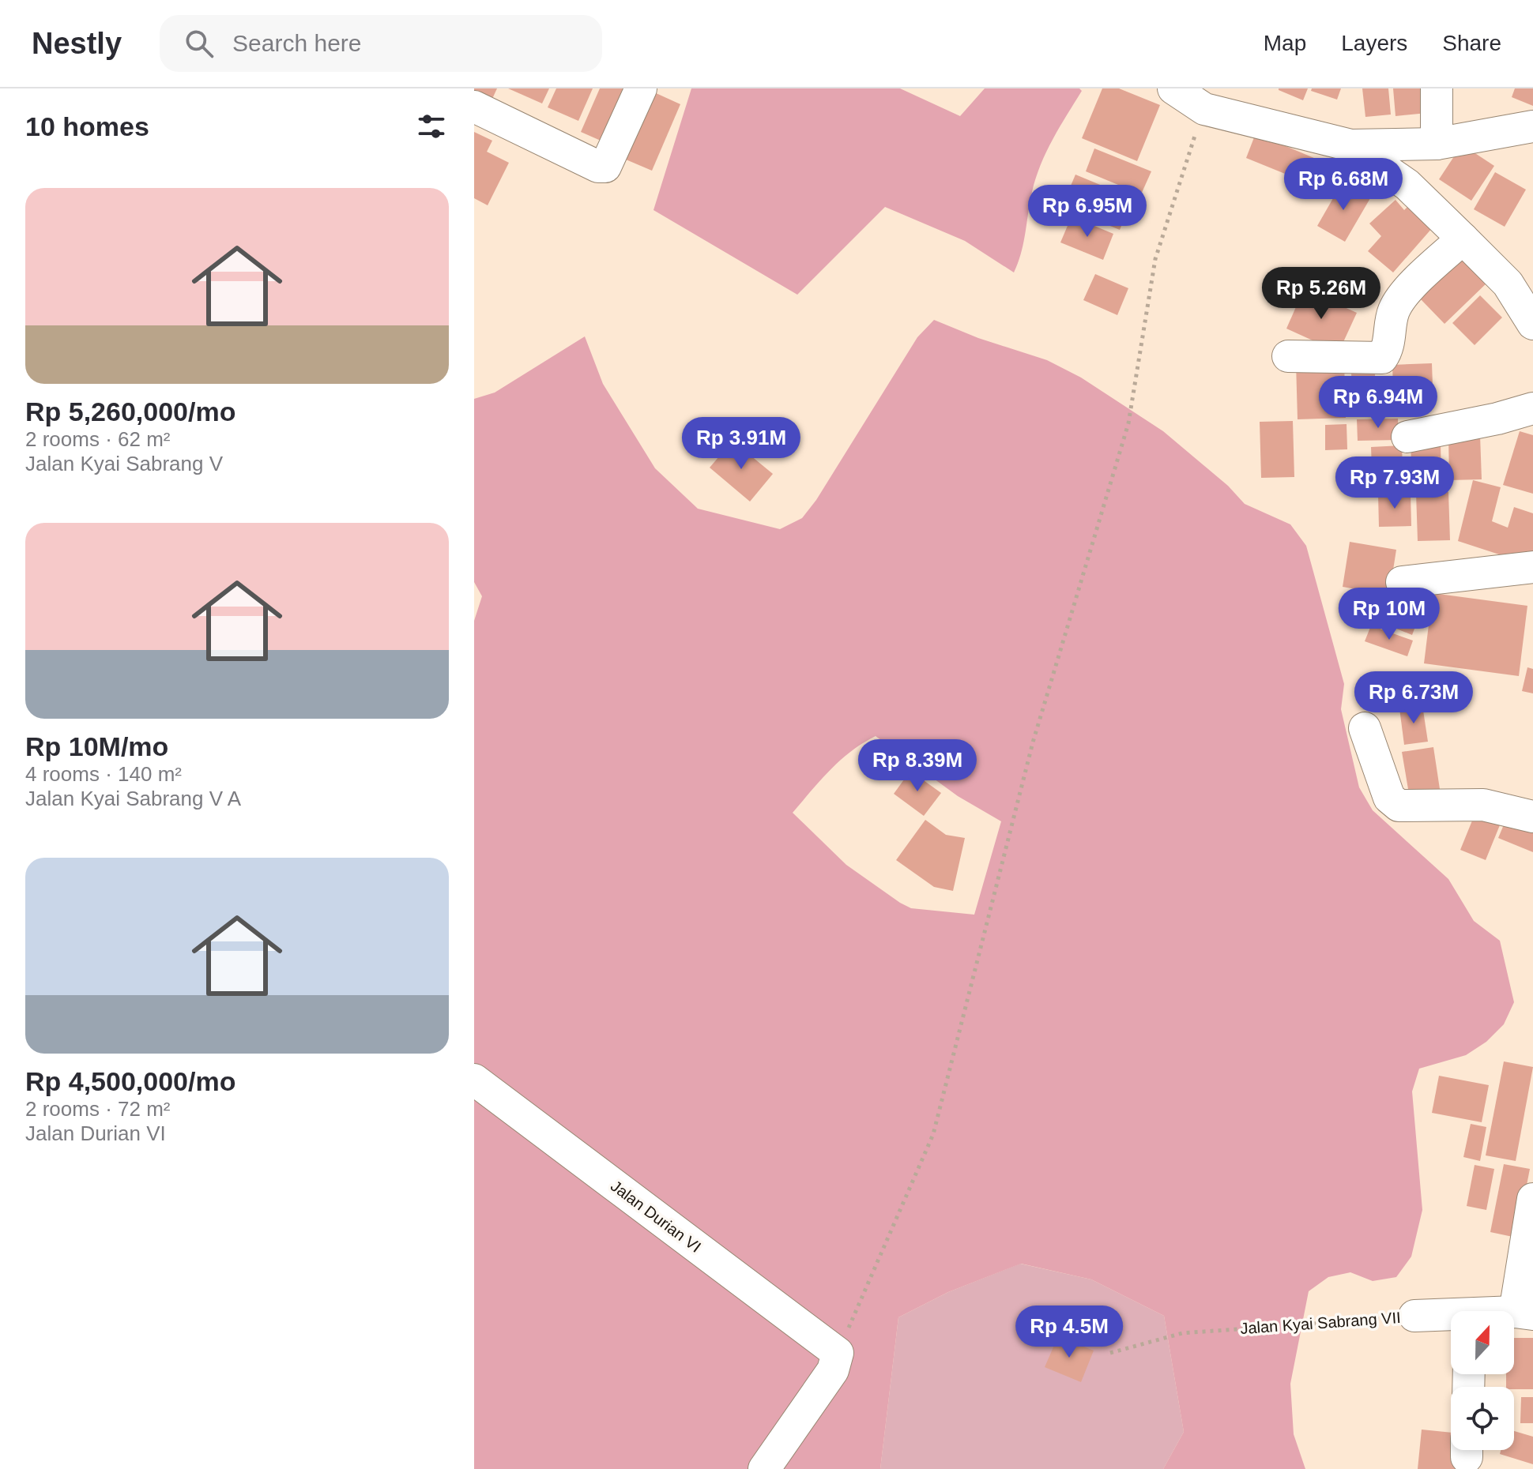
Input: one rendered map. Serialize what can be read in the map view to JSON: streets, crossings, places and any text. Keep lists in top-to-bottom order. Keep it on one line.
{"streets":{"street":["Jalan Durian VI","Jalan Kyai Sabrang VII"]},"north":"top","page":{"header":"Nestly","search":"Search here","nav":["Map","Layers","Share"],"heading":"10 homes","price":["Rp 6.68M","Rp 6.95M","Rp 5.26M","Rp 6.94M","Rp 3.91M","Rp 7.93M","Rp 10M","Rp 6.73M","Rp 8.39M","Rp 4.5M"],"list":[{"name":"Rp 5,260,000/mo","note":"2 rooms · 62 m² · Jalan Kyai Sabrang V"},{"name":"Rp 10M/mo","note":"4 rooms · 140 m² · Jalan Kyai Sabrang V A"},{"name":"Rp 4,500,000/mo","note":"2 rooms · 72 m² · Jalan Durian VI"}]}}
